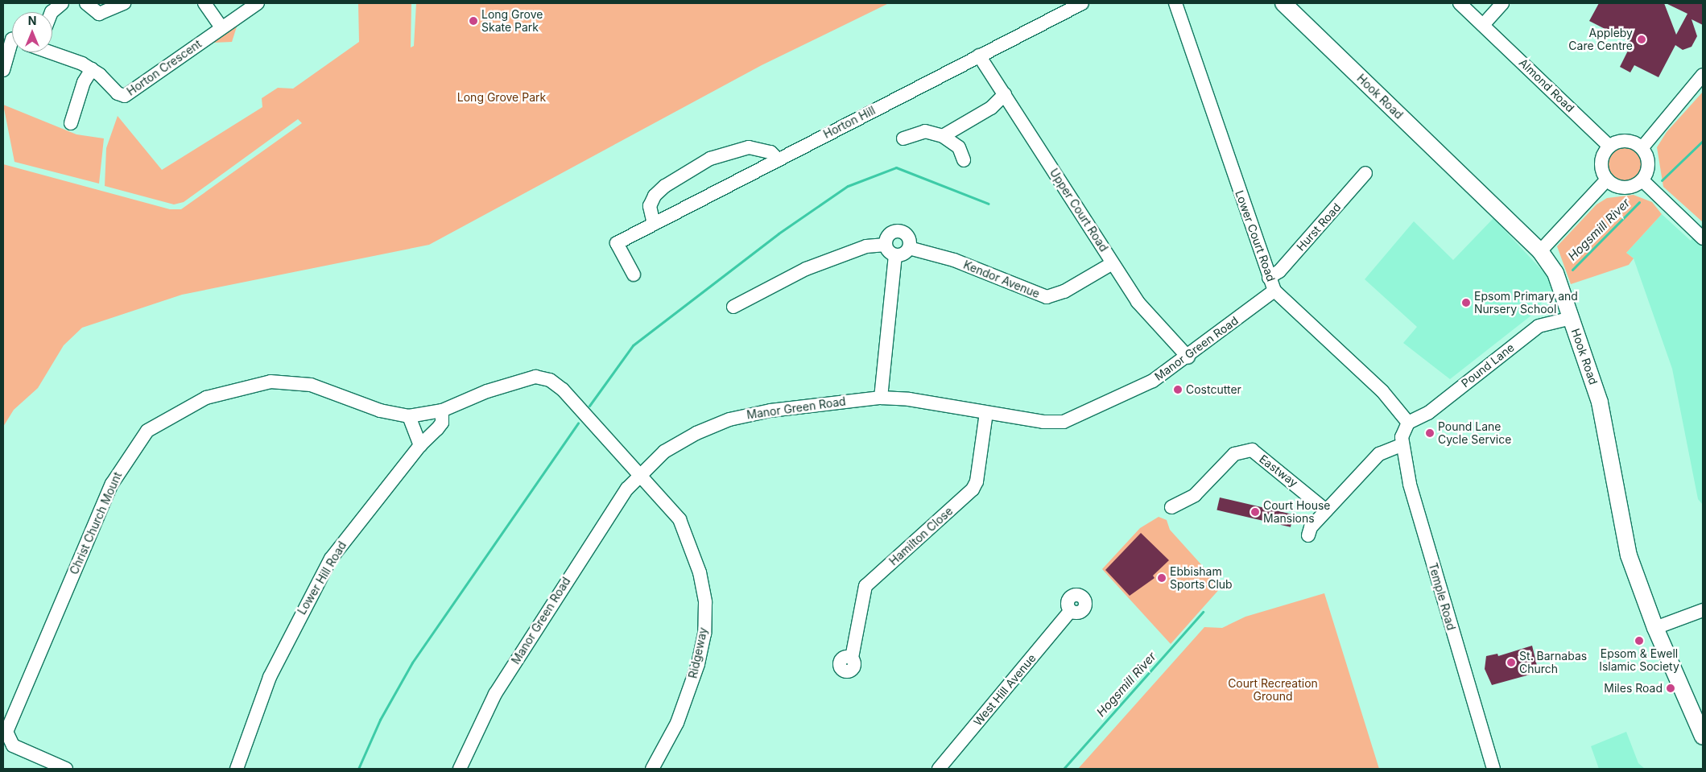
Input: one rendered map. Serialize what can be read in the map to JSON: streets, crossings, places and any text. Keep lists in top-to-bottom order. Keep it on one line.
{"streets":{"main road":["Hook Road"],"street":["Horton Crescent","Almond Road","Horton Hill","Upper Court Road","Hurst Road","Lower Court Road","Kendor Avenue","Manor Green Road","Pound Lane","Eastway","Christ Church Mount","Hamilton Close","Lower Hill Road","Temple Road","Ridgeway","West Hill Avenue"]},"crossings":[["Hook Road","Pound Lane"],["Horton Hill","Upper Court Road"],["Upper Court Road","Kendor Avenue"],["Upper Court Road","Manor Green Road"],["Hurst Road","Lower Court Road"],["Lower Court Road","Manor Green Road"],["Lower Court Road","Pound Lane"],["Manor Green Road","Christ Church Mount"],["Manor Green Road","Hamilton Close"],["Manor Green Road","Ridgeway"],["Christ Church Mount","Lower Hill Road"],["Christ Church Mount","Ridgeway"]],"water":["Hogsmill River"],"parks":["Long Grove Park","Court Recreation Ground"],"places":["Long Grove Skate Park","Appleby Care Centre","Epsom Primary and Nursery School","Costcutter","Pound Lane Cycle Service","Court House Mansions","Ebbisham Sports Club","Epsom & Ewell Islamic Society","St. Barnabas Church","Miles Road"],"north":"top"}
